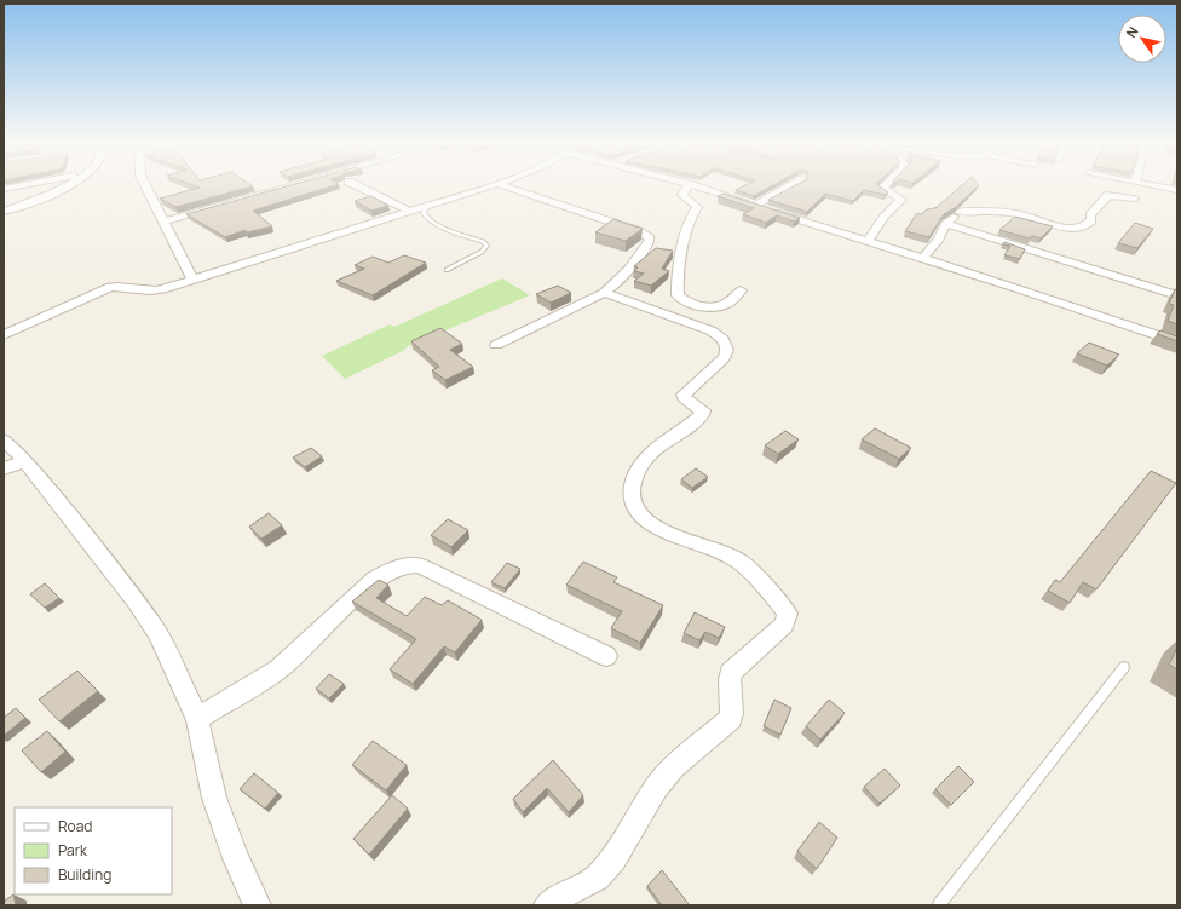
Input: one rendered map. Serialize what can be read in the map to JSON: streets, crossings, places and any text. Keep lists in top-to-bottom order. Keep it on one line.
{"legend":["Road","Park","Building"],"north":"top left"}
